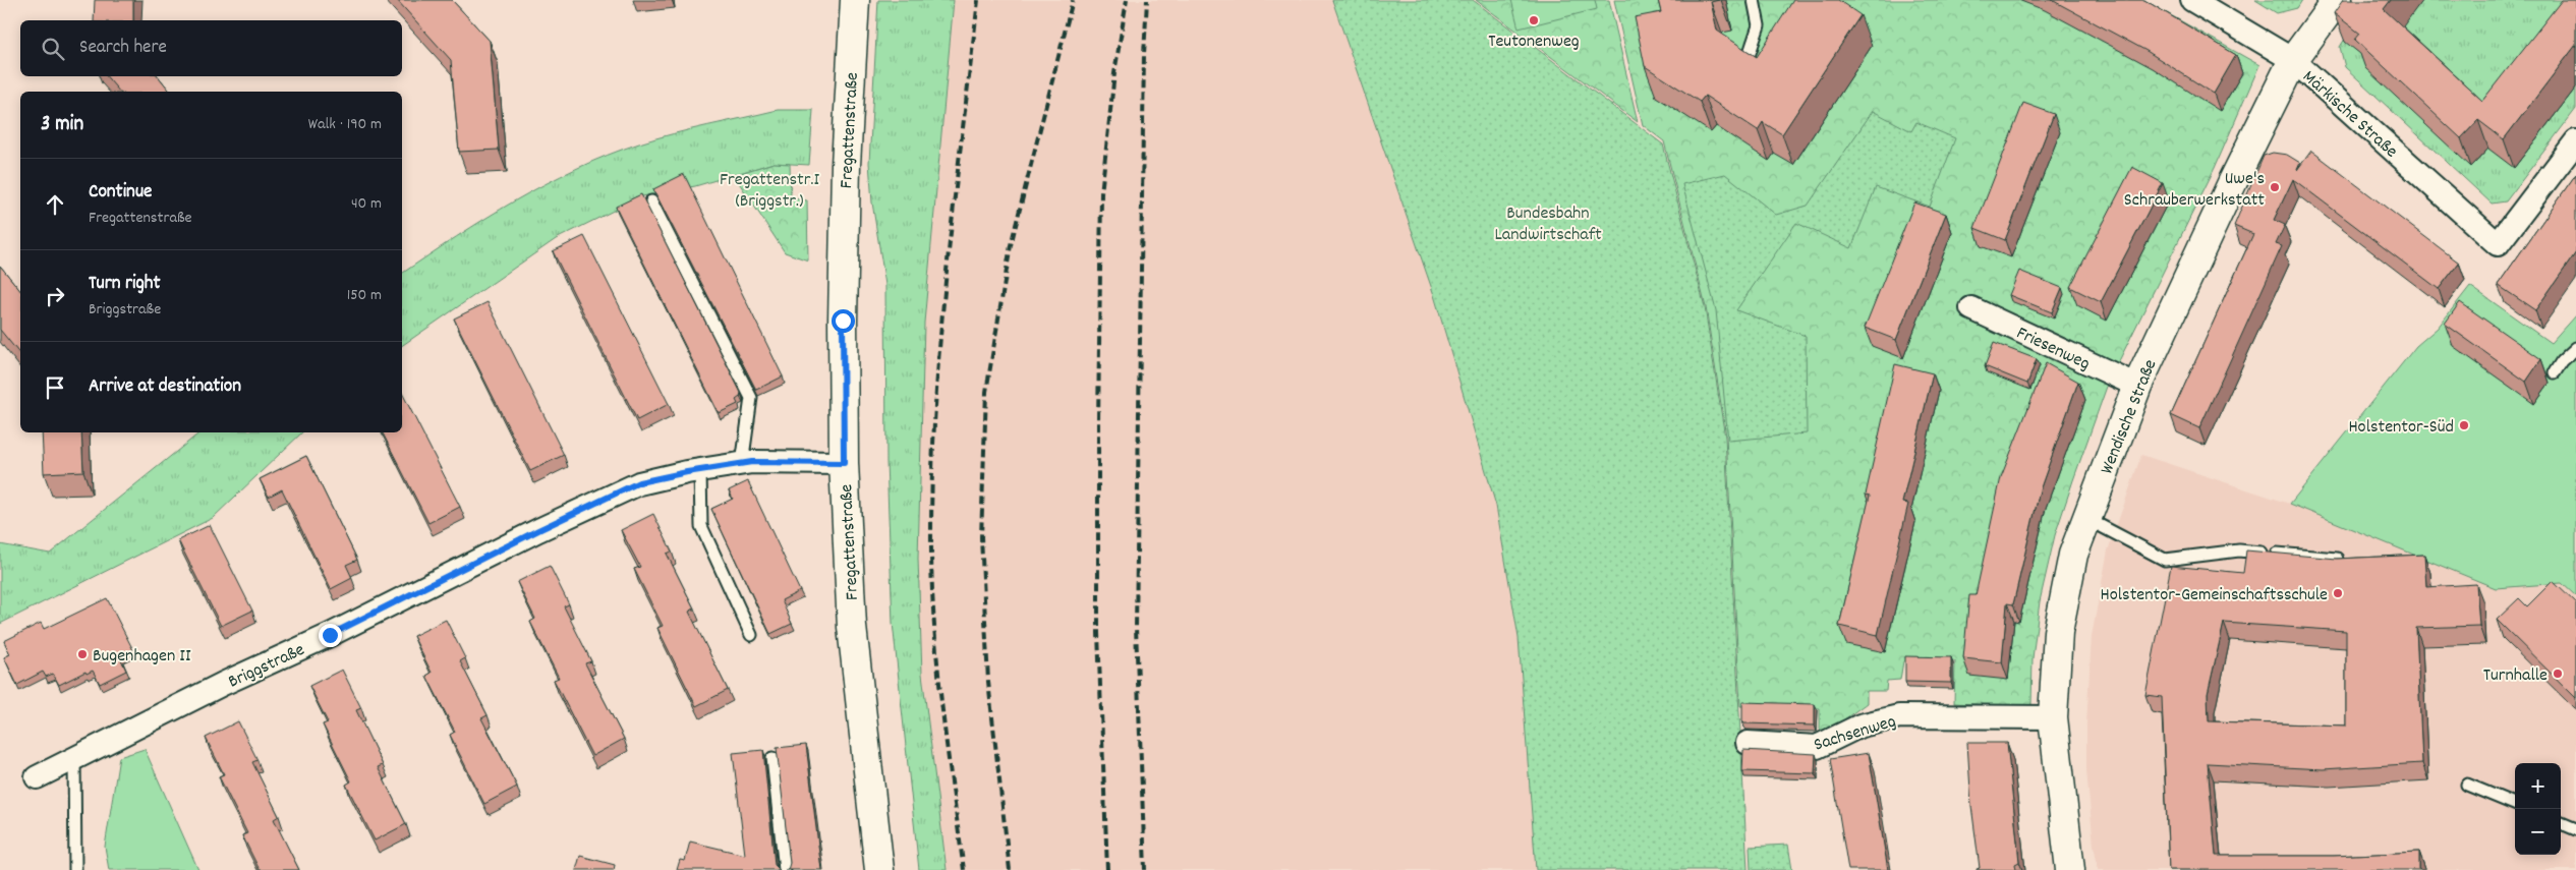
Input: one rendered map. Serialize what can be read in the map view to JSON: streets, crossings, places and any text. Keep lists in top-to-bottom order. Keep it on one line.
{"streets":{"street":["Märkische Straße","Fregattenstraße","Friesenweg","Wendische Straße","Briggstraße","Sachsenweg"]},"crossings":[["Märkische Straße","Wendische Straße"],["Fregattenstraße","Briggstraße"],["Friesenweg","Wendische Straße"],["Wendische Straße","Sachsenweg"]],"parks":["Fregattenstr.I (Briggstr.)","Bundesbahn Landwirtschaft"],"places":["Teutonenweg","Uwe's Schrauberwerkstatt","Holstentor-Süd","Holstentor-Gemeinschaftsschule","Bugenhagen II","Turnhalle"],"page":{"search":"Search here","heading":["3 min","Walk · 190 m"],"list":[["Continue","Fregattenstraße","40 m"],["Turn right","Briggstraße","150 m"],"Arrive at destination"],"map_buttons":["+","−"]}}
